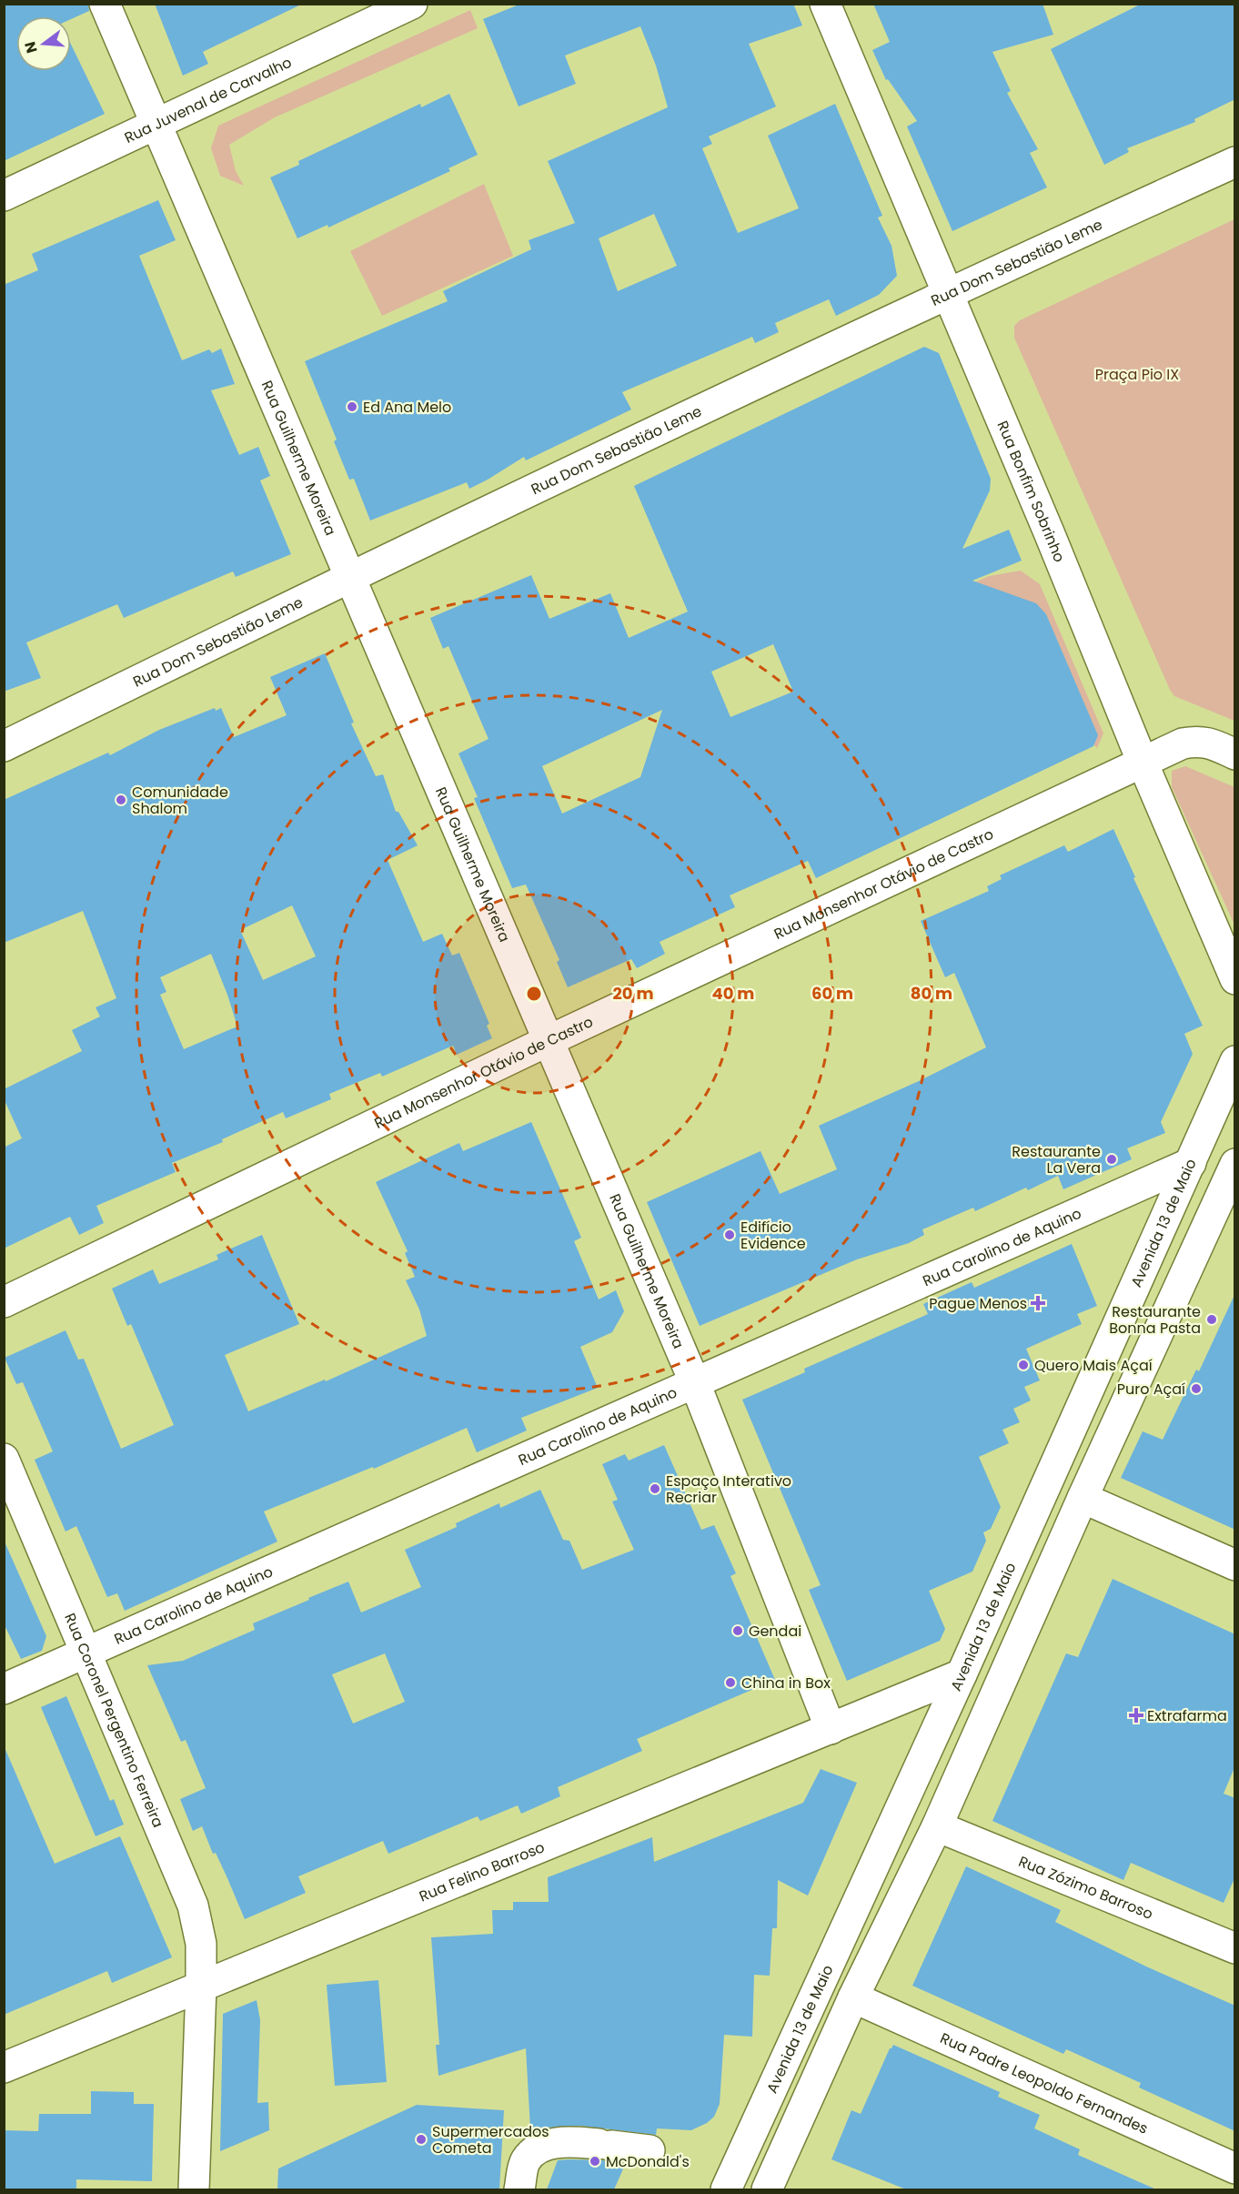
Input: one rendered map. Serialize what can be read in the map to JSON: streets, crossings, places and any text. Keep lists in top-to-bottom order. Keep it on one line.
{"streets":{"street":["Rua Juvenal de Carvalho","Rua Dom Sebastião Leme","Rua Guilherme Moreira","Rua Bonfim Sobrinho","Rua Monsenhor Otávio de Castro","Avenida 13 de Maio","Rua Carolino de Aquino","Rua Coronel Pergentino Ferreira","Rua Felino Barroso","Rua Zózimo Barroso","Rua Padre Leopoldo Fernandes"]},"crossings":[["Rua Juvenal de Carvalho","Rua Guilherme Moreira"],["Rua Dom Sebastião Leme","Rua Guilherme Moreira"],["Rua Dom Sebastião Leme","Rua Bonfim Sobrinho"],["Rua Guilherme Moreira","Rua Monsenhor Otávio de Castro"],["Rua Guilherme Moreira","Rua Carolino de Aquino"],["Rua Guilherme Moreira","Rua Felino Barroso"],["Rua Bonfim Sobrinho","Rua Monsenhor Otávio de Castro"],["Avenida 13 de Maio","Rua Carolino de Aquino"],["Avenida 13 de Maio","Rua Felino Barroso"],["Rua Carolino de Aquino","Rua Coronel Pergentino Ferreira"],["Rua Coronel Pergentino Ferreira","Rua Felino Barroso"]],"parks":["Praça Pio IX"],"places":{"other":["Ed Ana Melo","Comunidade Shalom","Restaurante La Vera","Edifício Evidence","Restaurante Bonna Pasta","Quero Mais Açaí","Puro Açaí","Espaço Interativo Recriar","Gendai","China in Box","Supermercados Cometa","McDonald's"],"health":["Pague Menos","Extrafarma"]},"north":"left","rings":["20 m","40 m","60 m","80 m"]}
